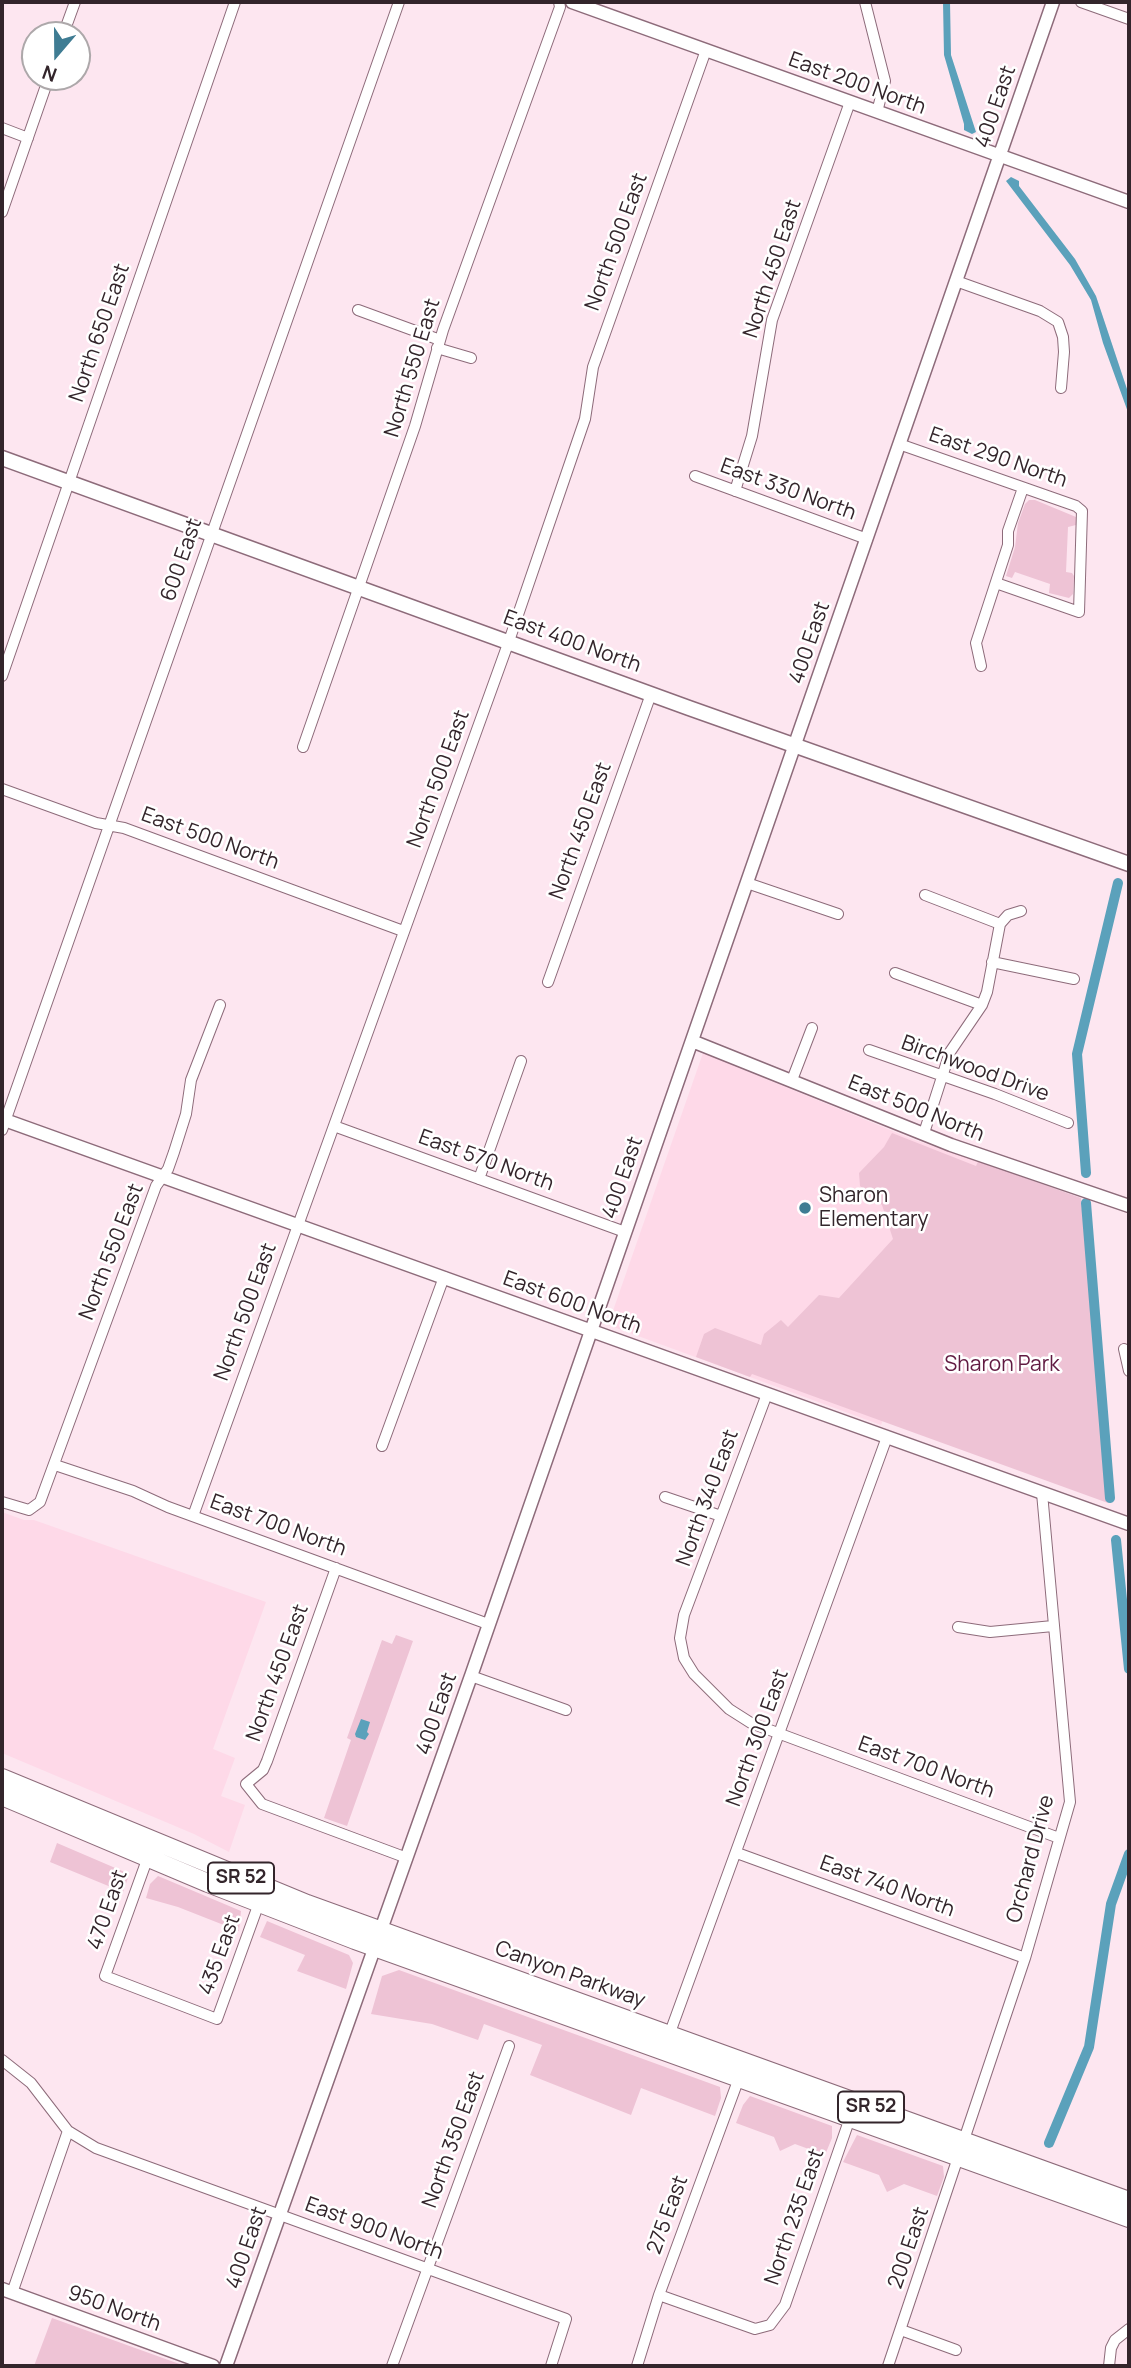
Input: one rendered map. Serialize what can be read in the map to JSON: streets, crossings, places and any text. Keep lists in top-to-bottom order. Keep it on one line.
{"streets":{"highway":["SR 52","Canyon Parkway"],"main road":["East 400 North"],"street":["East 200 North","400 East","North 500 East","North 450 East","North 650 East","North 550 East","East 290 North","East 330 North","600 East","East 500 North","Birchwood Drive","East 570 North","East 600 North","North 340 East","East 700 North","North 300 East","Orchard Drive","East 740 North","470 East","435 East","North 350 East","275 East","North 235 East","East 900 North","200 East","950 North"]},"crossings":[["East 200 North","400 East"],["East 200 North","North 500 East"],["East 200 North","North 450 East"],["400 East","North 450 East"],["400 East","East 290 North"],["400 East","East 330 North"],["400 East","East 400 North"],["400 East","East 500 North"],["400 East","East 570 North"],["400 East","East 600 North"],["400 East","East 700 North"],["400 East","Canyon Parkway"],["400 East","East 900 North"],["North 500 East","East 400 North"],["North 500 East","East 500 North"],["North 500 East","East 570 North"],["North 500 East","East 600 North"],["North 500 East","East 700 North"],["North 450 East","East 330 North"],["North 450 East","East 400 North"],["North 450 East","East 700 North"],["North 650 East","East 400 North"],["North 550 East","East 400 North"],["North 550 East","East 600 North"],["North 550 East","East 700 North"],["600 East","East 400 North"],["600 East","East 500 North"],["600 East","East 600 North"],["East 600 North","North 340 East"],["East 600 North","North 300 East"],["East 600 North","Orchard Drive"],["North 340 East","East 700 North"],["North 340 East","North 300 East"],["East 700 North","North 300 East"],["East 700 North","Orchard Drive"],["North 300 East","East 740 North"],["North 300 East","Canyon Parkway"],["Orchard Drive","East 740 North"],["Orchard Drive","Canyon Parkway"],["Orchard Drive","200 East"],["470 East","435 East"],["470 East","Canyon Parkway"],["435 East","Canyon Parkway"],["Canyon Parkway","275 East"],["Canyon Parkway","North 235 East"],["Canyon Parkway","200 East"],["North 350 East","East 900 North"],["275 East","North 235 East"]],"parks":["Sharon Park"],"places":["Sharon Elementary"],"north":"bottom"}
